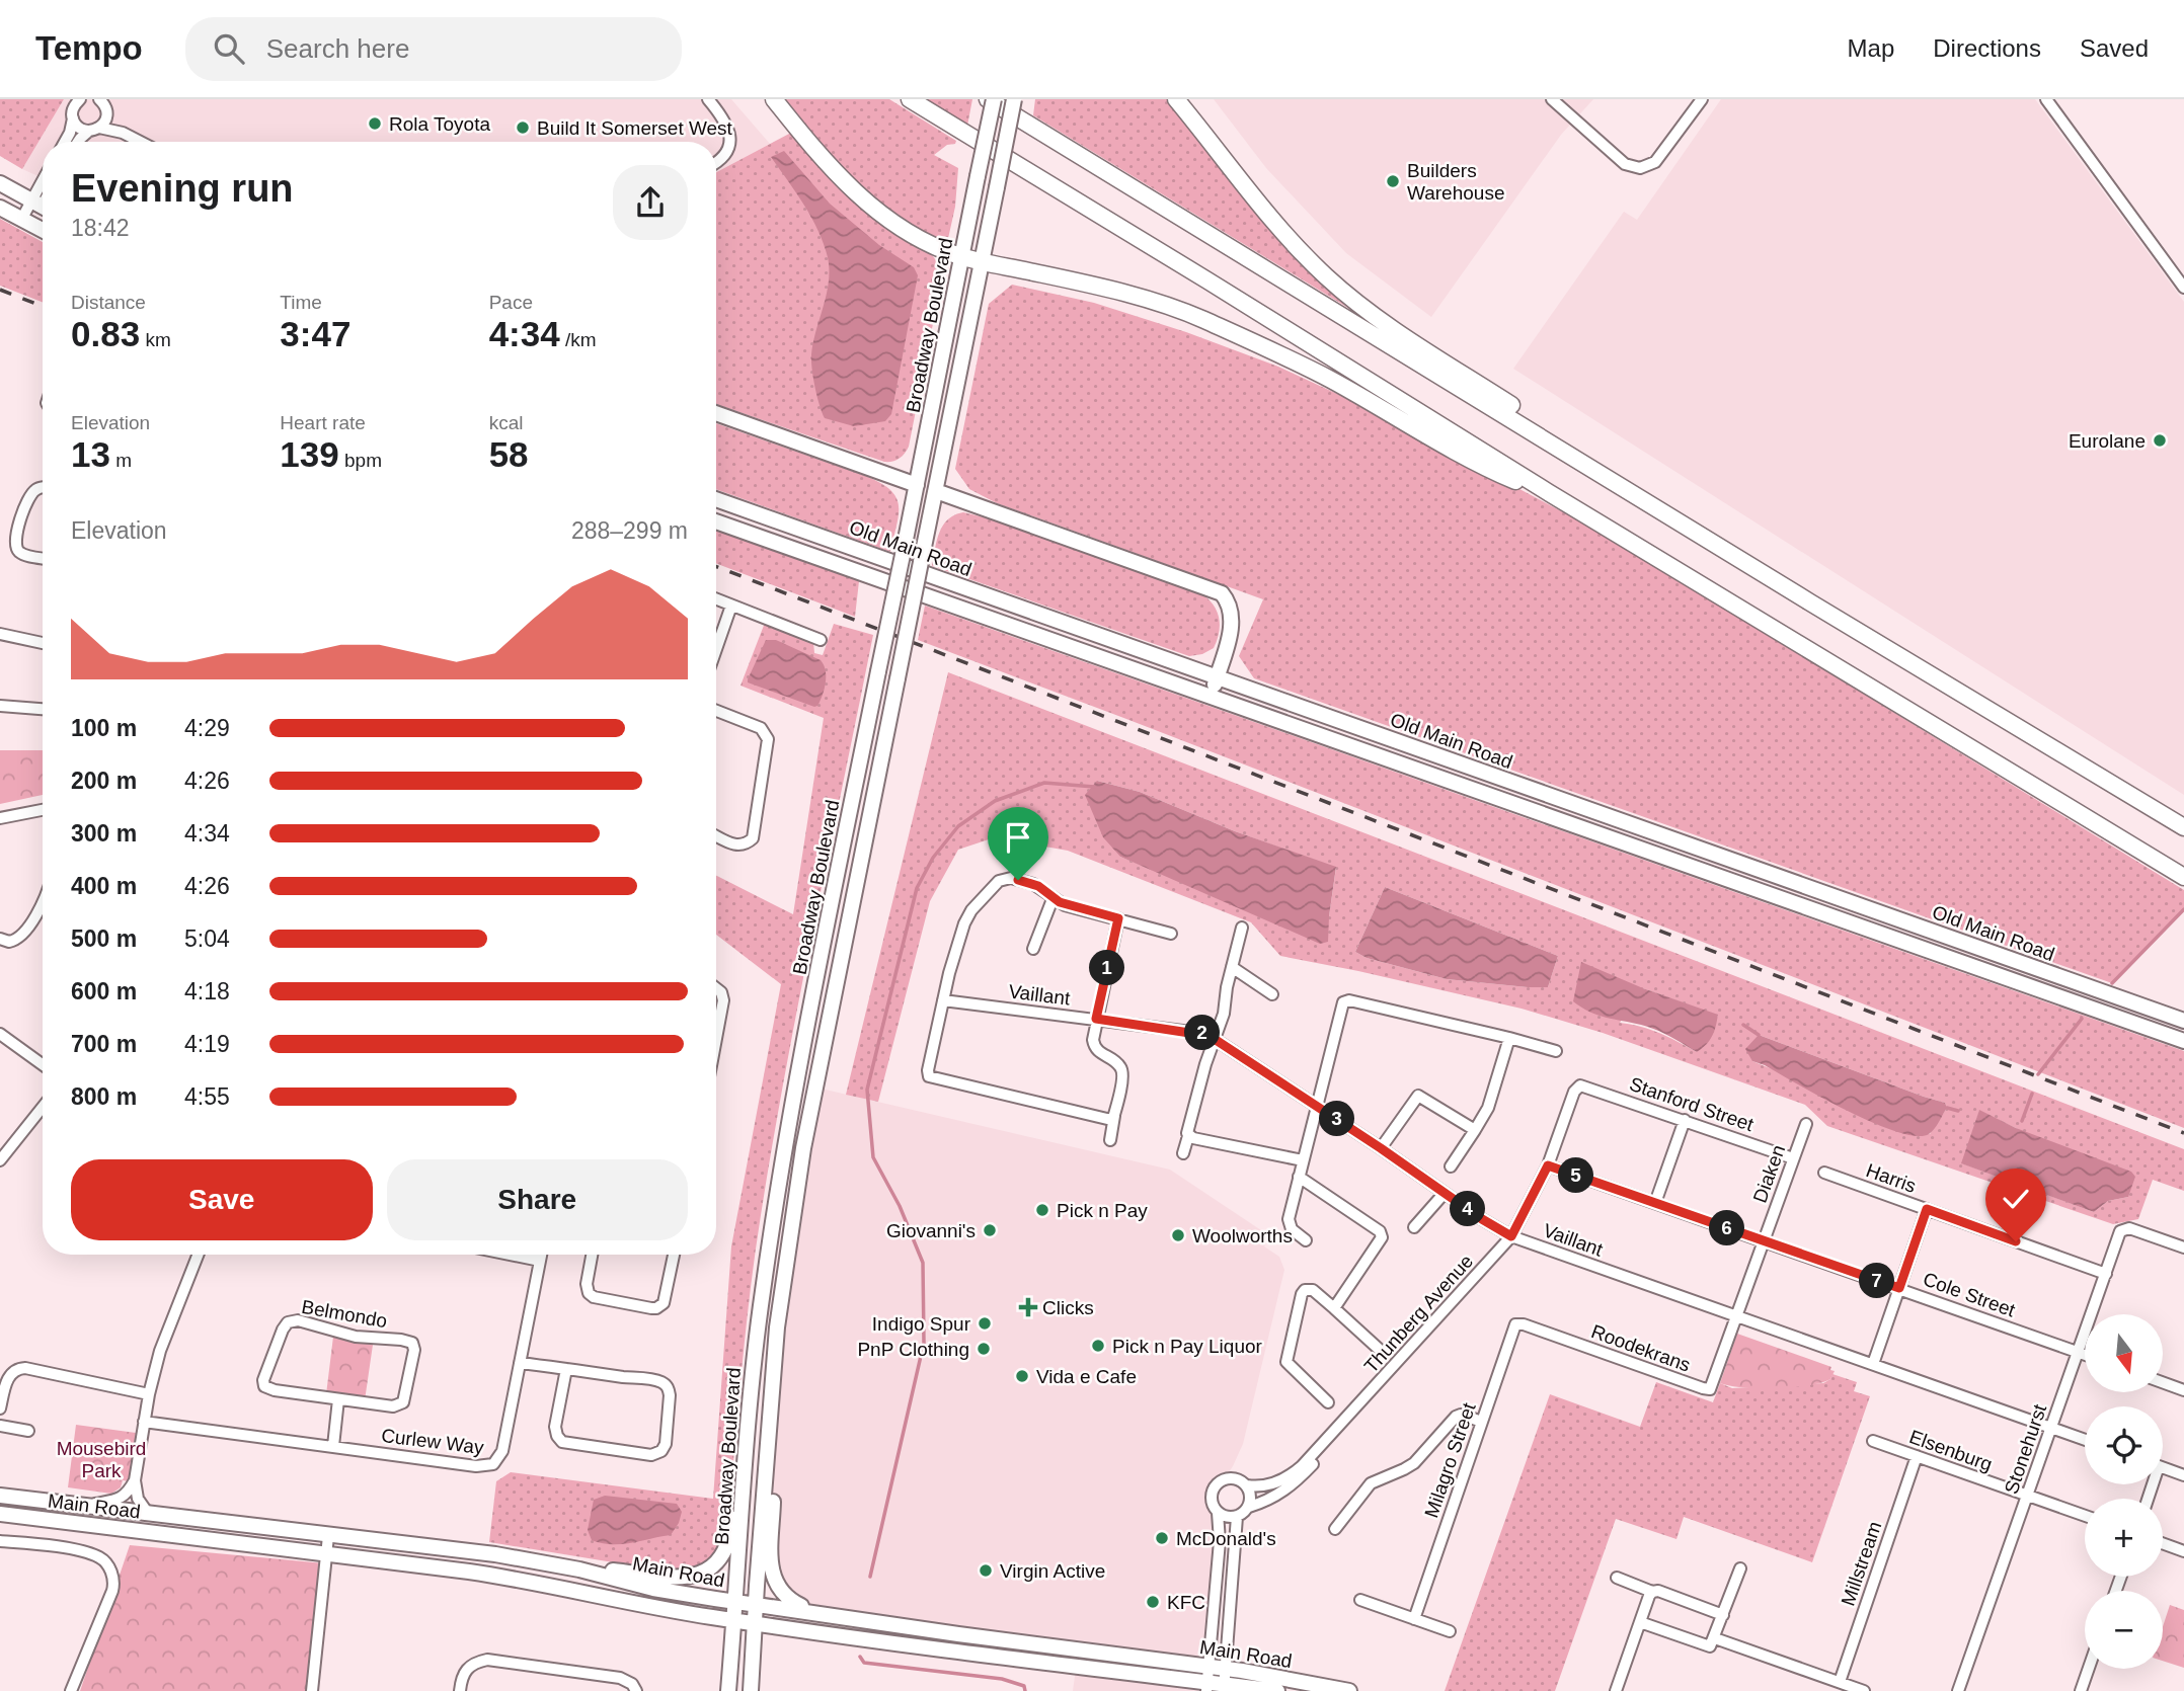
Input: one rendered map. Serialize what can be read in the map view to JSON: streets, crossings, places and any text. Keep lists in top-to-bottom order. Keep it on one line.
{"streets":{"main road":["Broadway Boulevard","Old Main Road","Main Road"],"street":["Vaillant","Stanford Street","Diaken","Harris","Cole Street","Belmondo","Thunberg Avenue","Roodekrans","Curlew Way","Stonehurst","Elsenburg","Milagro Street","Millstream"]},"crossings":[["Broadway Boulevard","Main Road"],["Vaillant","Diaken"],["Vaillant","Thunberg Avenue"],["Vaillant","Roodekrans"],["Vaillant","Stonehurst"],["Stanford Street","Diaken"],["Stanford Street","Thunberg Avenue"],["Diaken","Cole Street"],["Diaken","Roodekrans"],["Harris","Stonehurst"],["Cole Street","Thunberg Avenue"],["Cole Street","Stonehurst"],["Roodekrans","Milagro Street"],["Stonehurst","Elsenburg"],["Elsenburg","Millstream"]],"parks":["Mousebird Park"],"places":{"other":["Rola Toyota","Build It Somerset West","Builders Warehouse","Eurolane","Pick n Pay","Giovanni's","Woolworths","Indigo Spur","Pick n Pay Liquor","PnP Clothing","Vida e Cafe","McDonald's","Virgin Active","KFC"],"health":["Clicks"]},"north":"bottom","page":{"header":"Tempo","search":"Search here","nav":["Map","Directions","Saved"],"heading":["Evening run","18:42"],"stats":[["Distance","0.83 km"],["Time","3:47"],["Pace","4:34 /km"],["Elevation","13 m"],["Heart rate","139 bpm"],["kcal","58"]],"chart":["Elevation","288–299 m"],"list":[{"name":"100 m","note":"4:29"},{"name":"200 m","note":"4:26"},{"name":"300 m","note":"4:34"},{"name":"400 m","note":"4:26"},{"name":"500 m","note":"5:04"},{"name":"600 m","note":"4:18"},{"name":"700 m","note":"4:19"},{"name":"800 m","note":"4:55"}],"pins":["1","2","3","5","4","6","7"],"buttons":["Save","Share"],"map_buttons":["+","−"]}}
